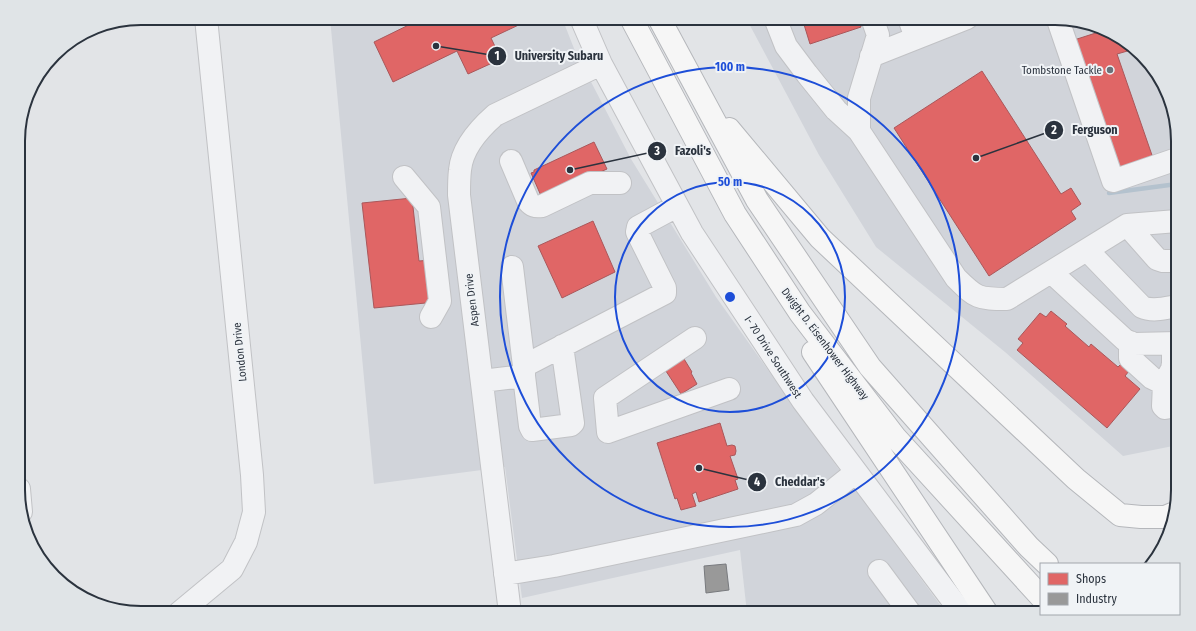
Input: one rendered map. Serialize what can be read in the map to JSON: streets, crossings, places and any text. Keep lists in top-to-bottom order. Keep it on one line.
{"streets":{"highway":["Dwight D. Eisenhower Highway"],"street":["Aspen Drive","London Drive","I- 70 Drive Southwest"]},"crossings":[["Aspen Drive","I- 70 Drive Southwest"]],"places":["University Subaru","Tombstone Tackle","Ferguson","Fazoli's","Cheddar's"],"legend":["Shops","Industry"],"rings":["100 m","50 m"]}
